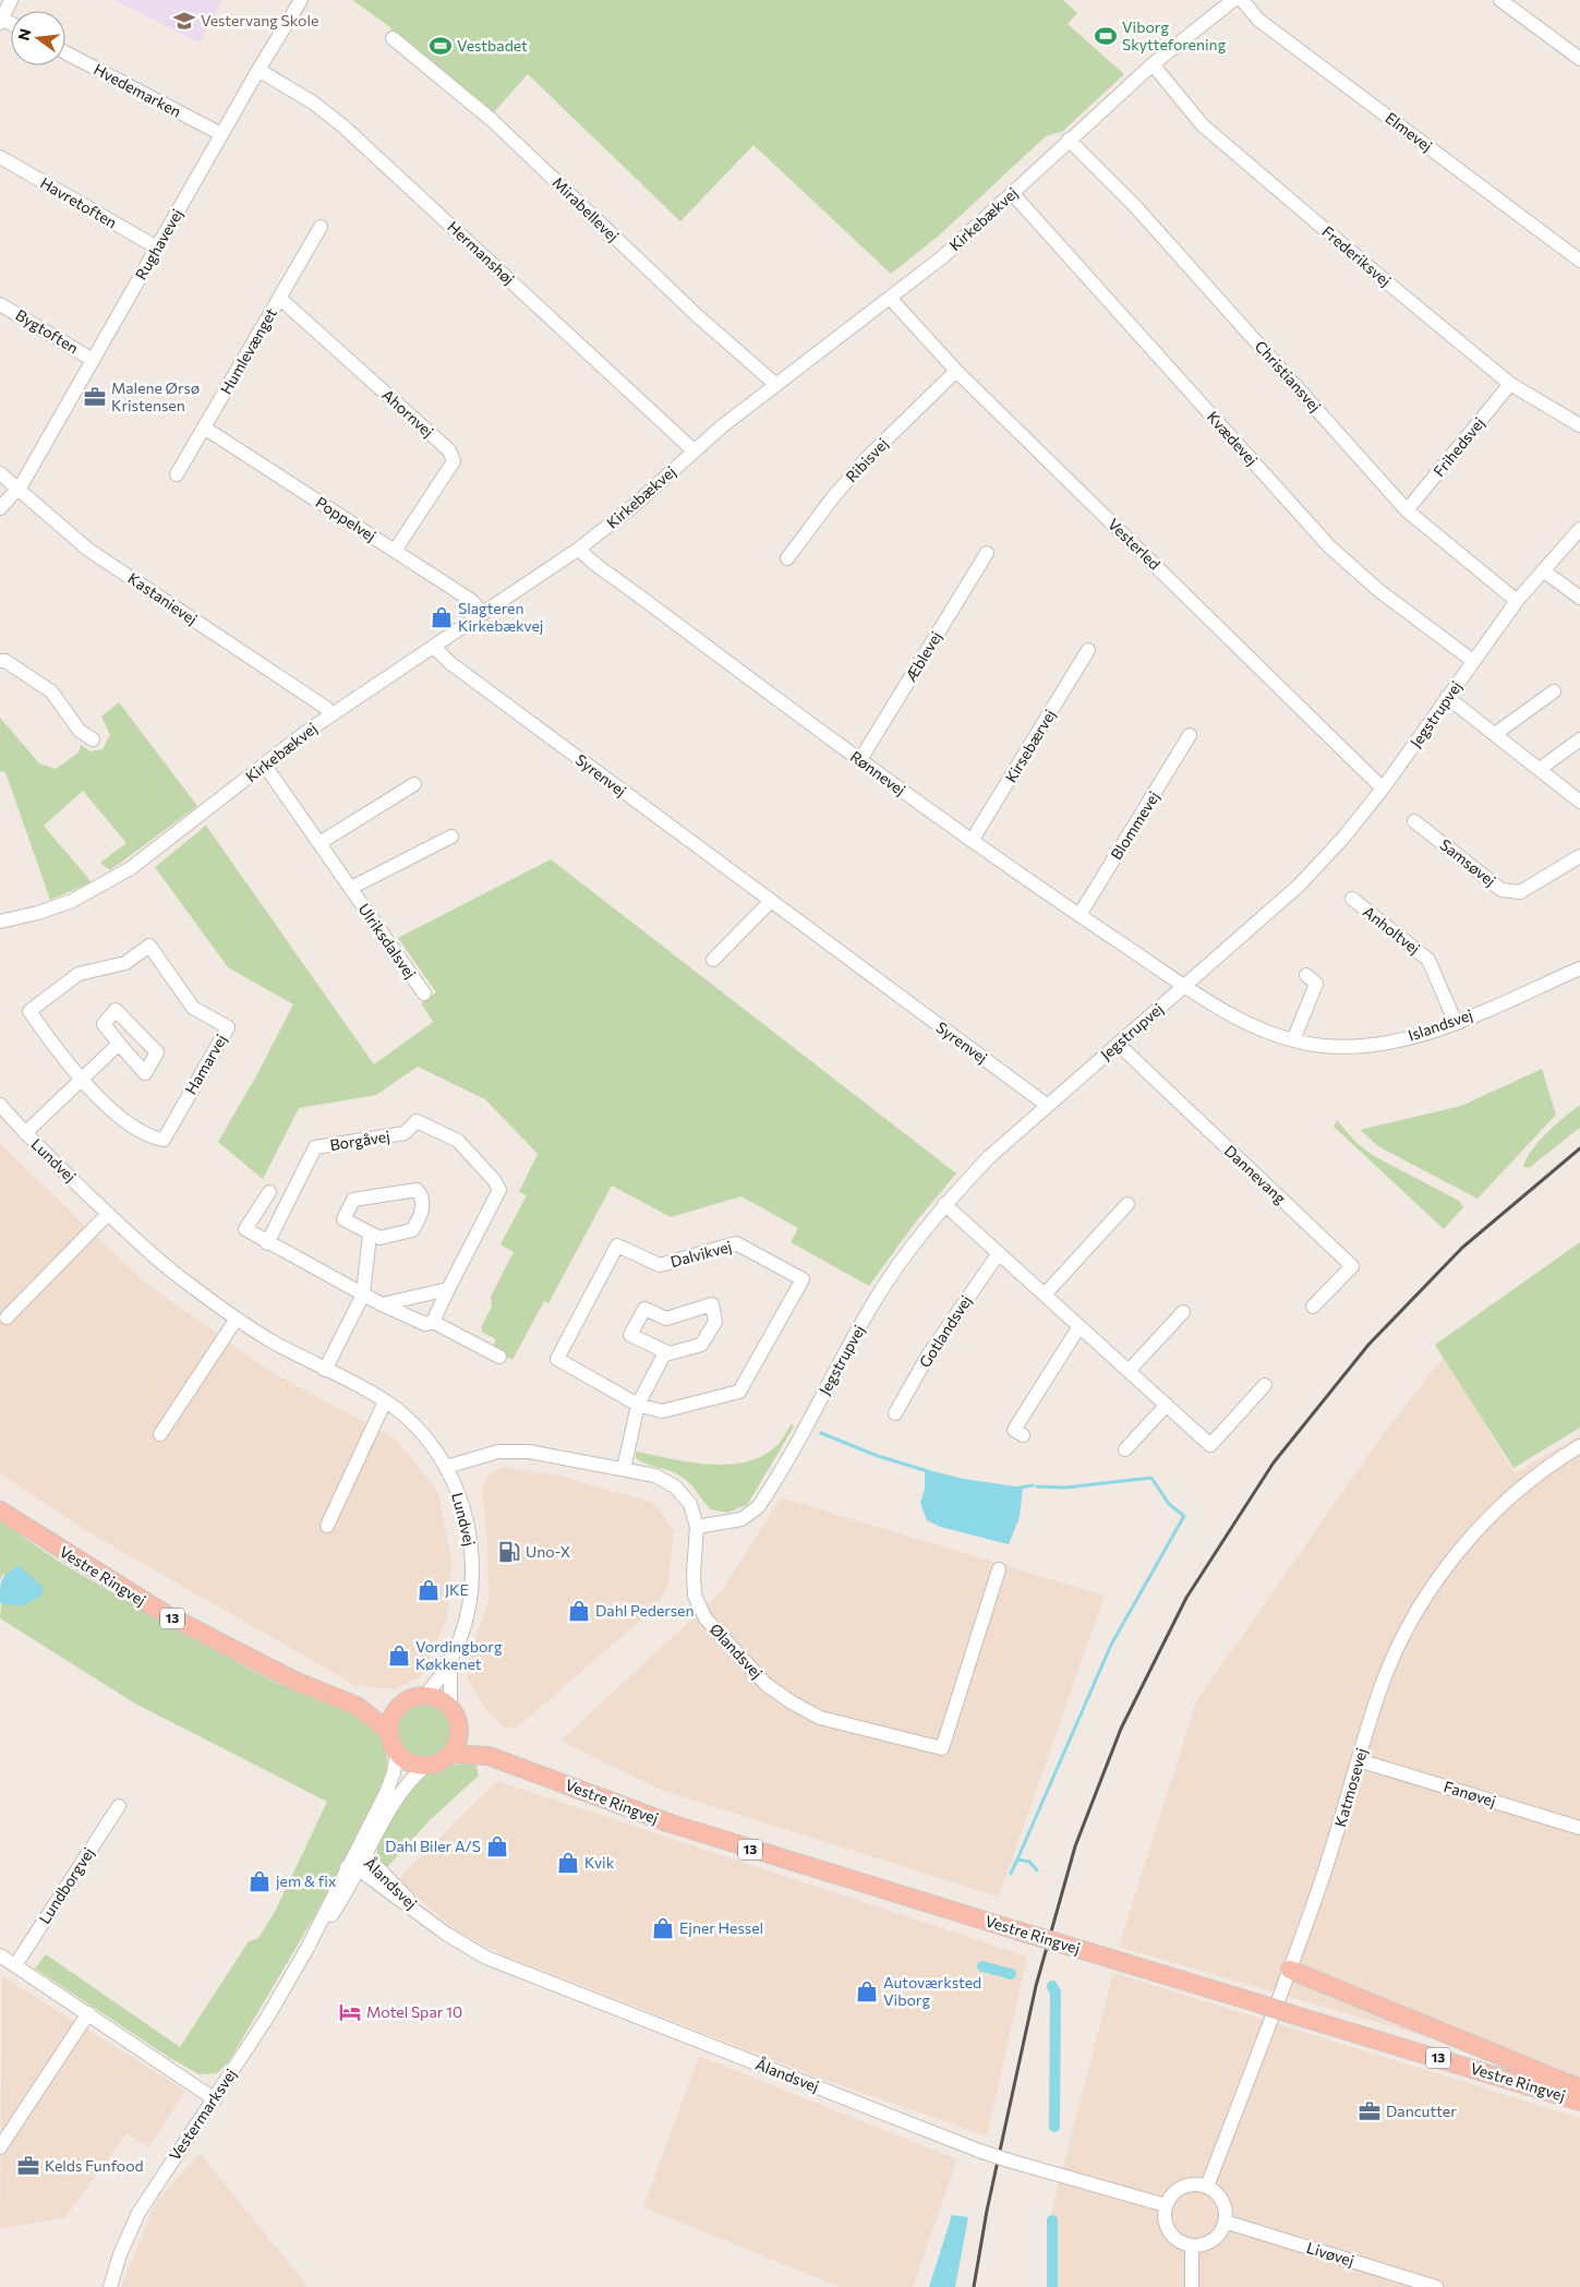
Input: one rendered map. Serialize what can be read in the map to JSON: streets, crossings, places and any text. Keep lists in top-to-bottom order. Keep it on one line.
{"streets":{"main road":["Vestre Ringvej","13"],"street":["Hvedemarken","Elmevej","Havretoften","Mirabellevej","Kirkebækvej","Rughavevej","Hermanshøj","Frederiksvej","Bygtoften","Humlevænget","Christiansvej","Ahornvej","Kvædevej","Frihedsvej","Ribisvej","Poppelvej","Vesterled","Kastanievej","Æblevej","Jegstrupvej","Kirsebærvej","Rønnevej","Syrenvej","Blommevej","Samsøvej","Anholtvej","Ulriksdalsvej","Islandsvej","Hamarvej","Borgåvej","Lundvej","Dannevang","Dalvikvej","Gotlandsvej","Ølandsvej","Katmosevej","Fanøvej","Ålandsvej","Lundborgvej","Vestermarksvej","Livøvej"]},"crossings":[["Hvedemarken","Rughavevej"],["Havretoften","Rughavevej"],["Mirabellevej","Kirkebækvej"],["Kirkebækvej","Hermanshøj"],["Kirkebækvej","Frederiksvej"],["Kirkebækvej","Christiansvej"],["Kirkebækvej","Kvædevej"],["Kirkebækvej","Poppelvej"],["Kirkebækvej","Vesterled"],["Kirkebækvej","Kastanievej"],["Kirkebækvej","Rønnevej"],["Kirkebækvej","Syrenvej"],["Kirkebækvej","Ulriksdalsvej"],["Rughavevej","Hermanshøj"],["Rughavevej","Bygtoften"],["Rughavevej","Kastanievej"],["Frederiksvej","Frihedsvej"],["Humlevænget","Ahornvej"],["Humlevænget","Poppelvej"],["Christiansvej","Frihedsvej"],["Christiansvej","Jegstrupvej"],["Ahornvej","Poppelvej"],["Kvædevej","Jegstrupvej"],["Ribisvej","Vesterled"],["Vesterled","Jegstrupvej"],["Æblevej","Rønnevej"],["Jegstrupvej","Rønnevej"],["Jegstrupvej","Syrenvej"],["Jegstrupvej","Islandsvej"],["Jegstrupvej","Dannevang"],["Jegstrupvej","Ølandsvej"],["Kirsebærvej","Rønnevej"],["Rønnevej","Blommevej"],["Rønnevej","Islandsvej"],["Anholtvej","Islandsvej"],["Lundvej","Vestre Ringvej"],["Lundvej","13"],["Lundvej","Ølandsvej"],["Lundvej","Vestermarksvej"],["Vestre Ringvej","13"],["Vestre Ringvej","Vestermarksvej"],["13","Vestermarksvej"],["Katmosevej","Fanøvej"],["Katmosevej","Ålandsvej"],["Katmosevej","Livøvej"],["Ålandsvej","Vestermarksvej"],["Ålandsvej","Livøvej"]],"places":{"school or university":["Vestervang Skole"],"sports":["Viborg Skytteforening","Vestbadet"],"office":["Malene Ørsø Kristensen","Dancutter","Kelds Funfood"],"shop":["Slagteren Kirkebækvej","JKE","Dahl Pedersen","Vordingborg Køkkenet","Dahl Biler A/S","Kvik","jem & fix","Ejner Hessel","Autoværksted Viborg"],"fuel station":["Uno-X"],"hotel":["Motel Spar 10"]},"north":"left"}
